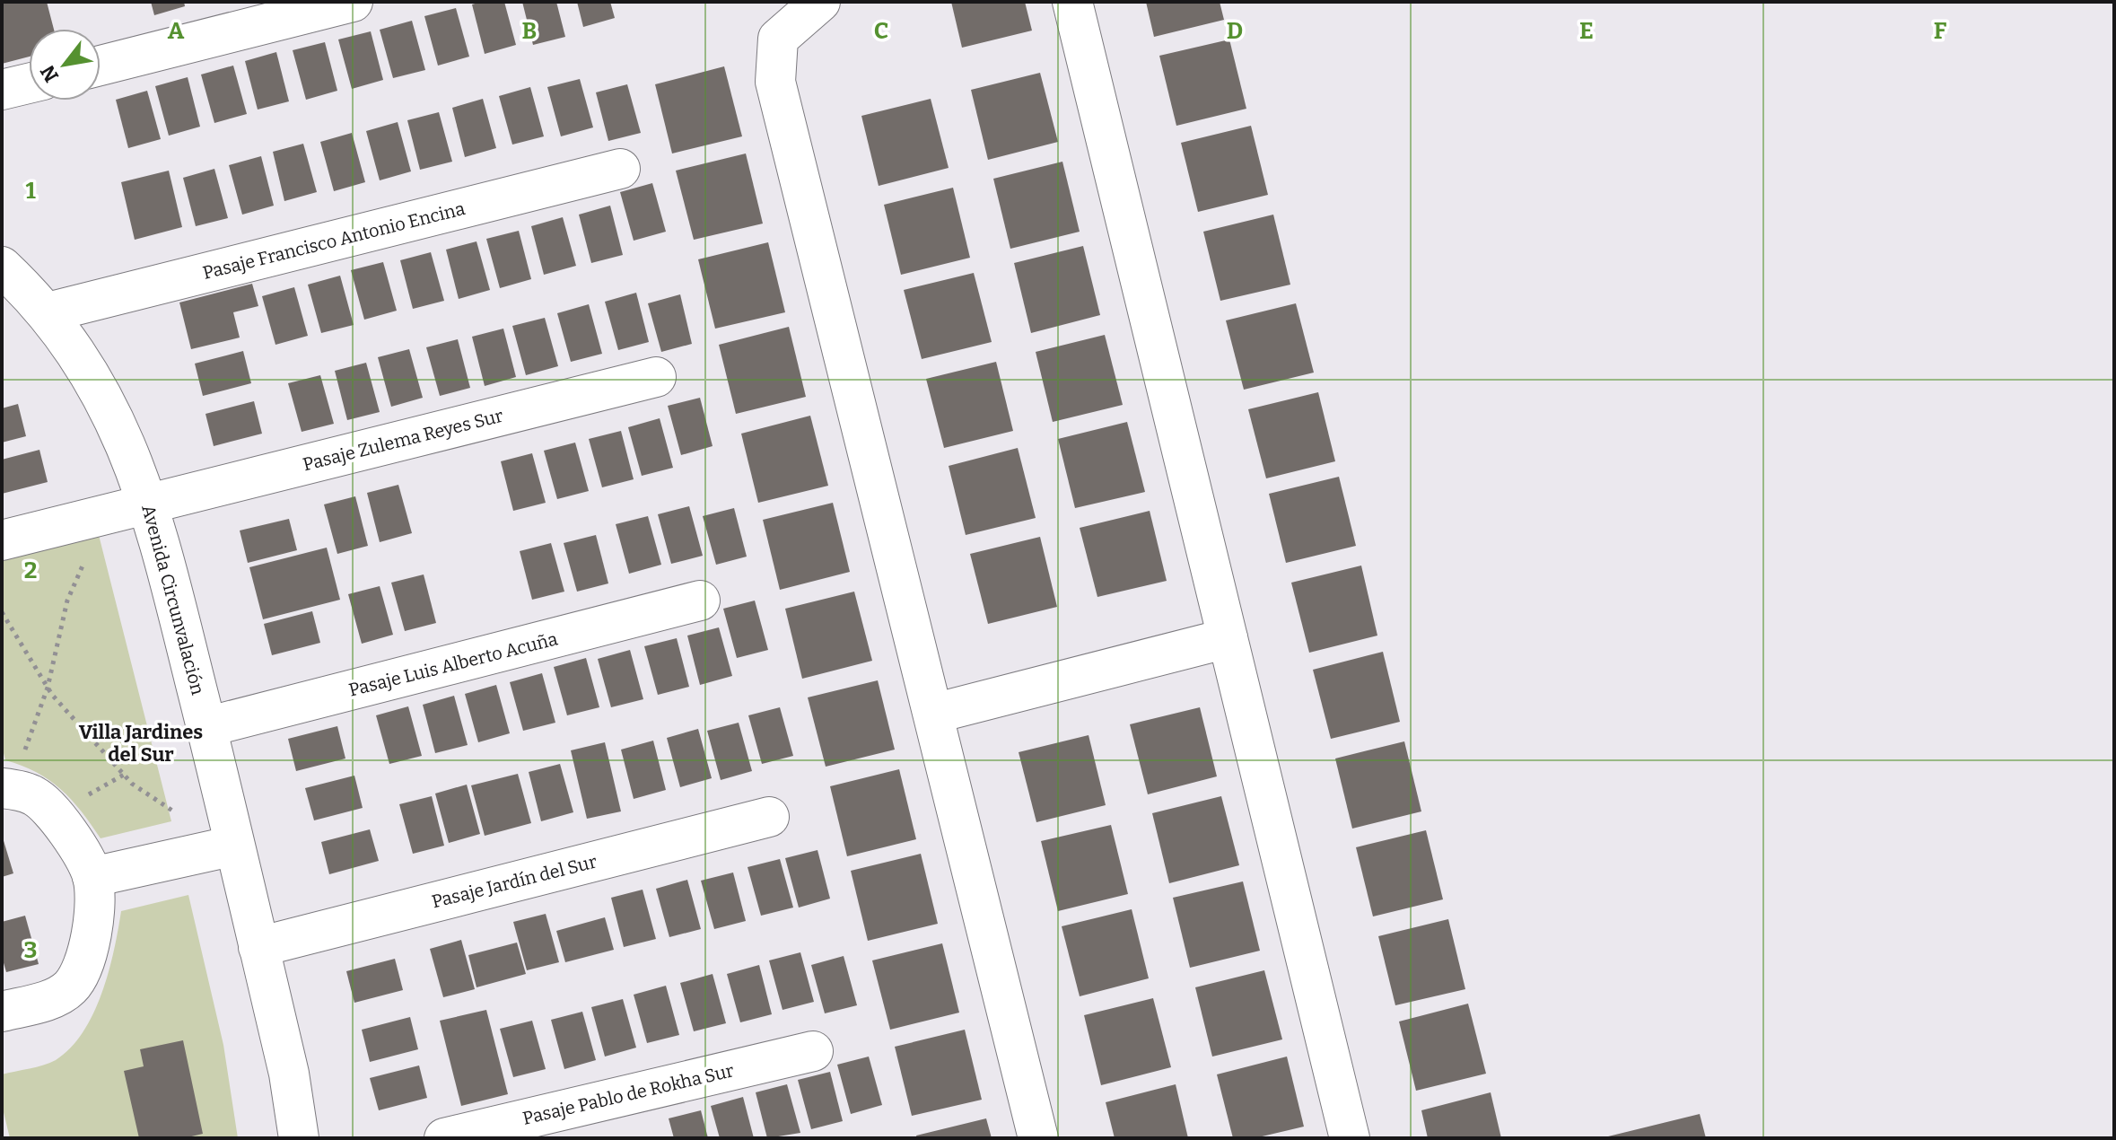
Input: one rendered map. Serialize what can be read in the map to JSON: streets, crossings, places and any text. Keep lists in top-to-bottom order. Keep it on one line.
{"streets":{"street":["Pasaje Francisco Antonio Encina","Pasaje Zulema Reyes Sur","Avenida Circunvalación","Pasaje Luis Alberto Acuña","Pasaje Jardín del Sur","Pasaje Pablo de Rokha Sur"]},"crossings":[["Pasaje Francisco Antonio Encina","Avenida Circunvalación"],["Pasaje Zulema Reyes Sur","Avenida Circunvalación"],["Avenida Circunvalación","Pasaje Luis Alberto Acuña"],["Avenida Circunvalación","Pasaje Jardín del Sur"]],"districts":["Villa Jardines del Sur"],"north":"bottom left","grid":{"columns":["A","B","C","D","E","F"],"rows":["1","2","3"]}}
